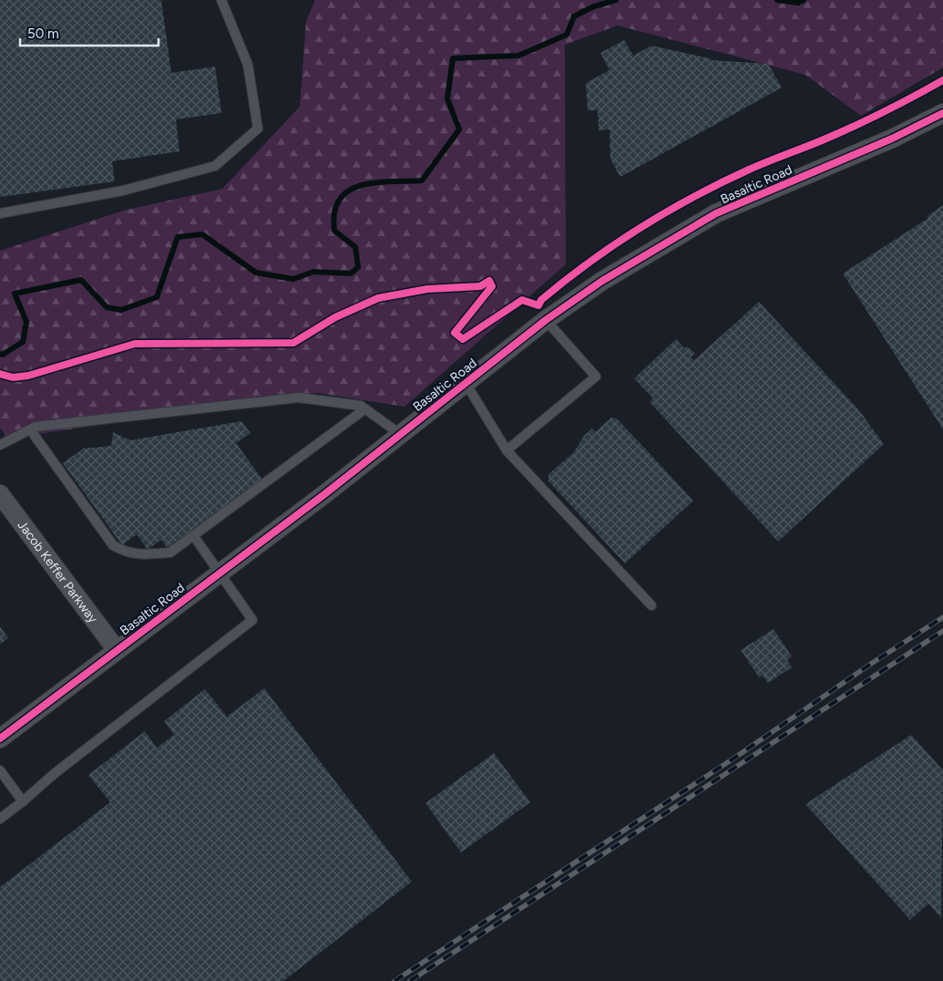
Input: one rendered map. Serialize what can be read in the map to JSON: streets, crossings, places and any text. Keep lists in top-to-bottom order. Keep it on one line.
{"streets":{"street":["Basaltic Road","Jacob Keffer Parkway"]},"crossings":[["Basaltic Road","Jacob Keffer Parkway"]],"scale_bar":"50 m"}
